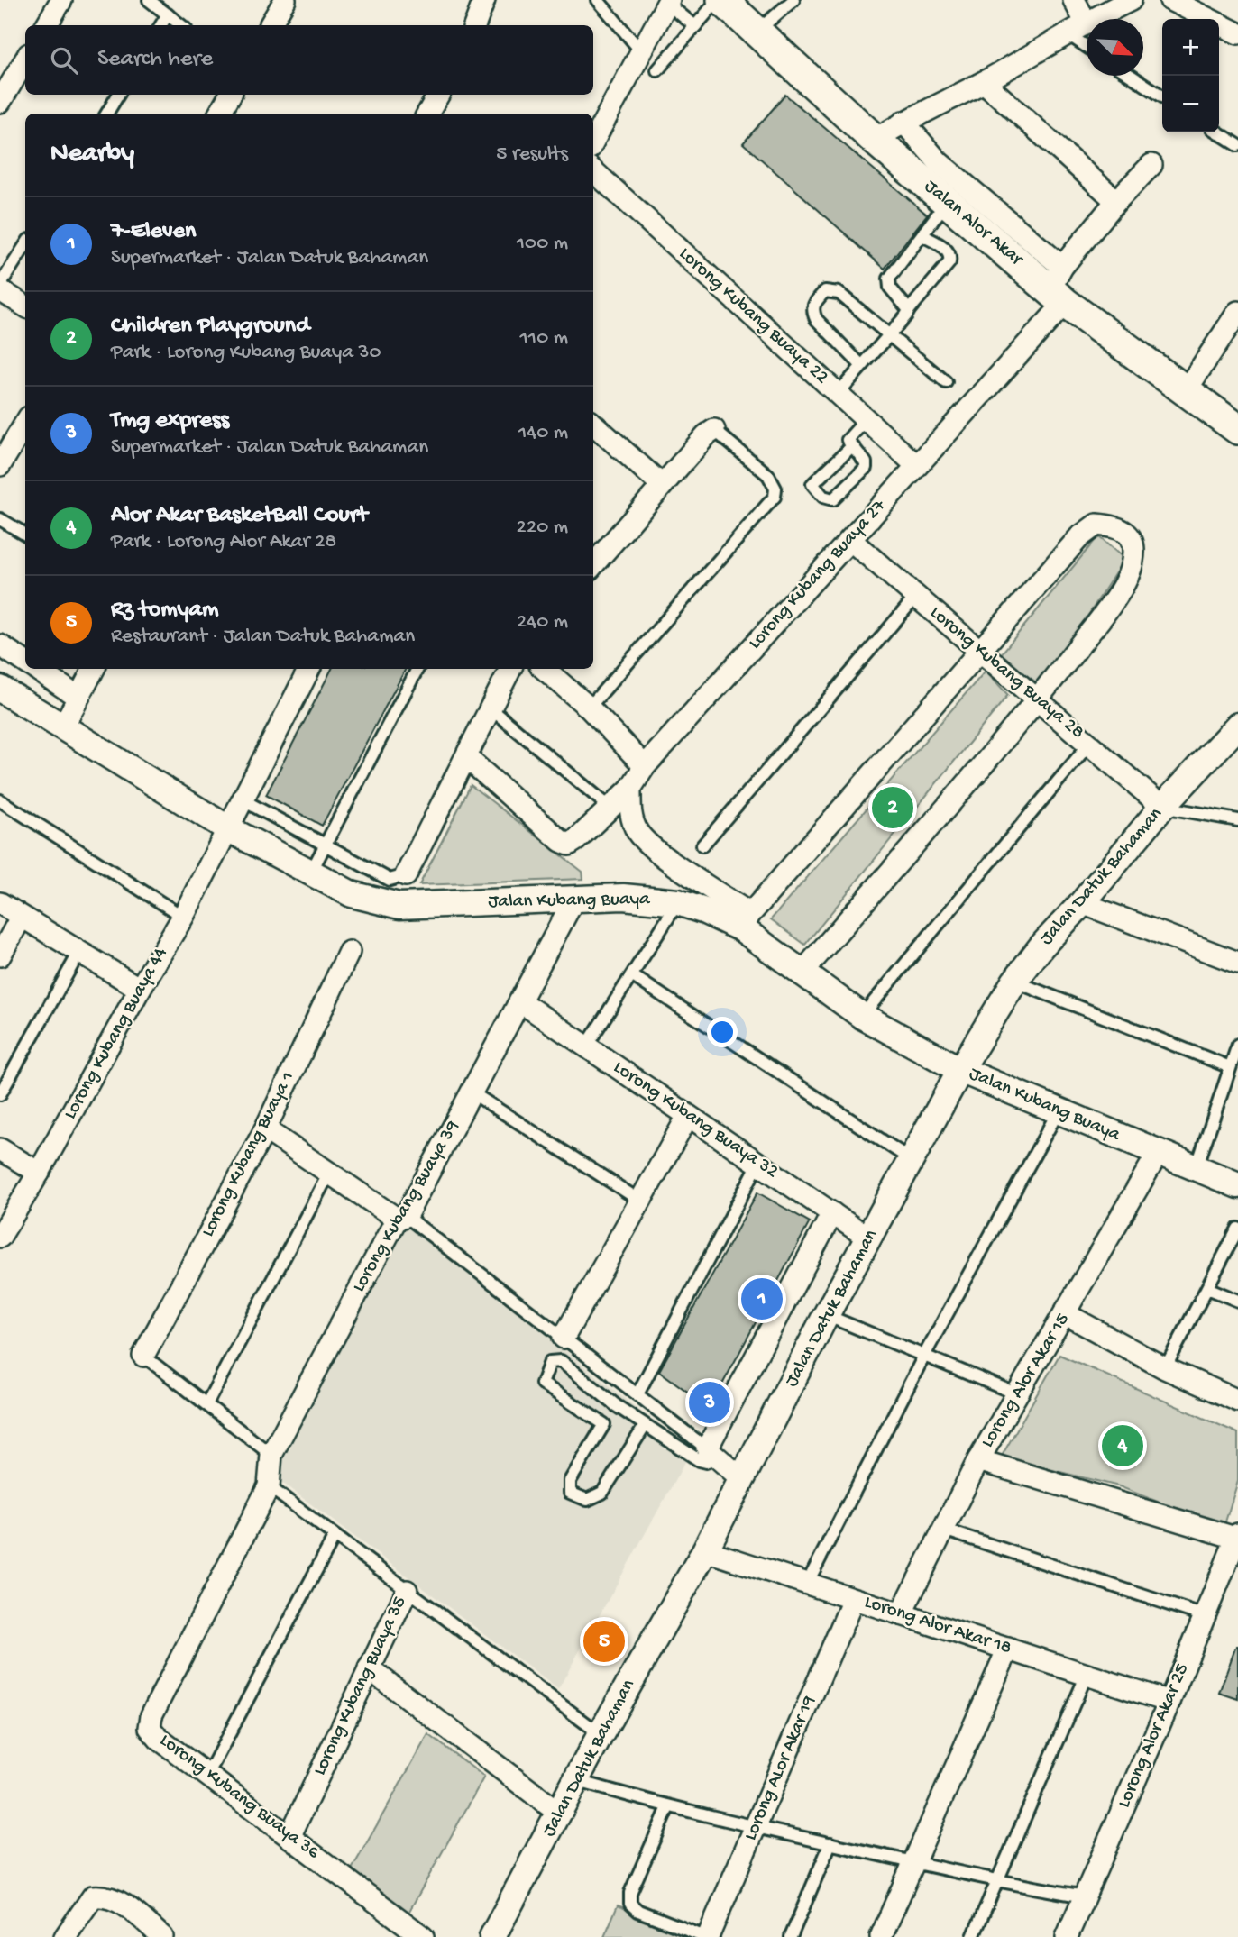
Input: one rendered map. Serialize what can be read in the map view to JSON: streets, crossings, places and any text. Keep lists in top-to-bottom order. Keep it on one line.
{"streets":{"main road":["Jalan Alor Akar"],"street":["Lorong Kubang Buaya 22","Lorong Kubang Buaya 27","Lorong Kubang Buaya 28","Jalan Datuk Bahaman","Jalan Kubang Buaya","Lorong Kubang Buaya 44","Lorong Kubang Buaya 32","Lorong Kubang Buaya 1","Lorong Kubang Buaya 39","Lorong Alor Akar 15","Lorong Alor Akar 18","Lorong Kubang Buaya 35","Lorong Alor Akar 25","Lorong ALor Akar 19","Lorong Kubang Buaya 36"]},"crossings":[["Jalan Alor Akar","Lorong Kubang Buaya 27"],["Lorong Kubang Buaya 22","Lorong Kubang Buaya 27"],["Lorong Kubang Buaya 27","Lorong Kubang Buaya 28"],["Lorong Kubang Buaya 28","Jalan Datuk Bahaman"],["Jalan Datuk Bahaman","Jalan Kubang Buaya"],["Jalan Datuk Bahaman","Lorong Kubang Buaya 32"],["Jalan Datuk Bahaman","Lorong Alor Akar 18"],["Jalan Kubang Buaya","Lorong Kubang Buaya 44"],["Jalan Kubang Buaya","Lorong Kubang Buaya 39"],["Jalan Kubang Buaya","Lorong Alor Akar 15"],["Lorong Kubang Buaya 32","Lorong Kubang Buaya 39"],["Lorong Kubang Buaya 39","Lorong Kubang Buaya 35"],["Lorong Kubang Buaya 39","Lorong Kubang Buaya 36"],["Lorong Alor Akar 15","Lorong Alor Akar 18"],["Lorong Alor Akar 18","Lorong Alor Akar 25"],["Lorong Alor Akar 18","Lorong ALor Akar 19"],["Lorong Kubang Buaya 35","Lorong Kubang Buaya 36"]],"north":"bottom right","page":{"map_buttons":["+","−"],"search":"Search here","heading":["Nearby","5 results"],"list":[{"mark":"1","name":"7-Eleven","note":"Supermarket · Jalan Datuk Bahaman","value":"100 m"},{"mark":"2","name":"Children Playground","note":"Park · Lorong Kubang Buaya 30","value":"110 m"},{"mark":"3","name":"Tmg express","note":"Supermarket · Jalan Datuk Bahaman","value":"140 m"},{"mark":"4","name":"Alor Akar BasketBall Court","note":"Park · Lorong Alor Akar 28","value":"220 m"},{"mark":"5","name":"Rz tomyam","note":"Restaurant · Jalan Datuk Bahaman","value":"240 m"}],"pins":["2","1","3","4","5"]}}
